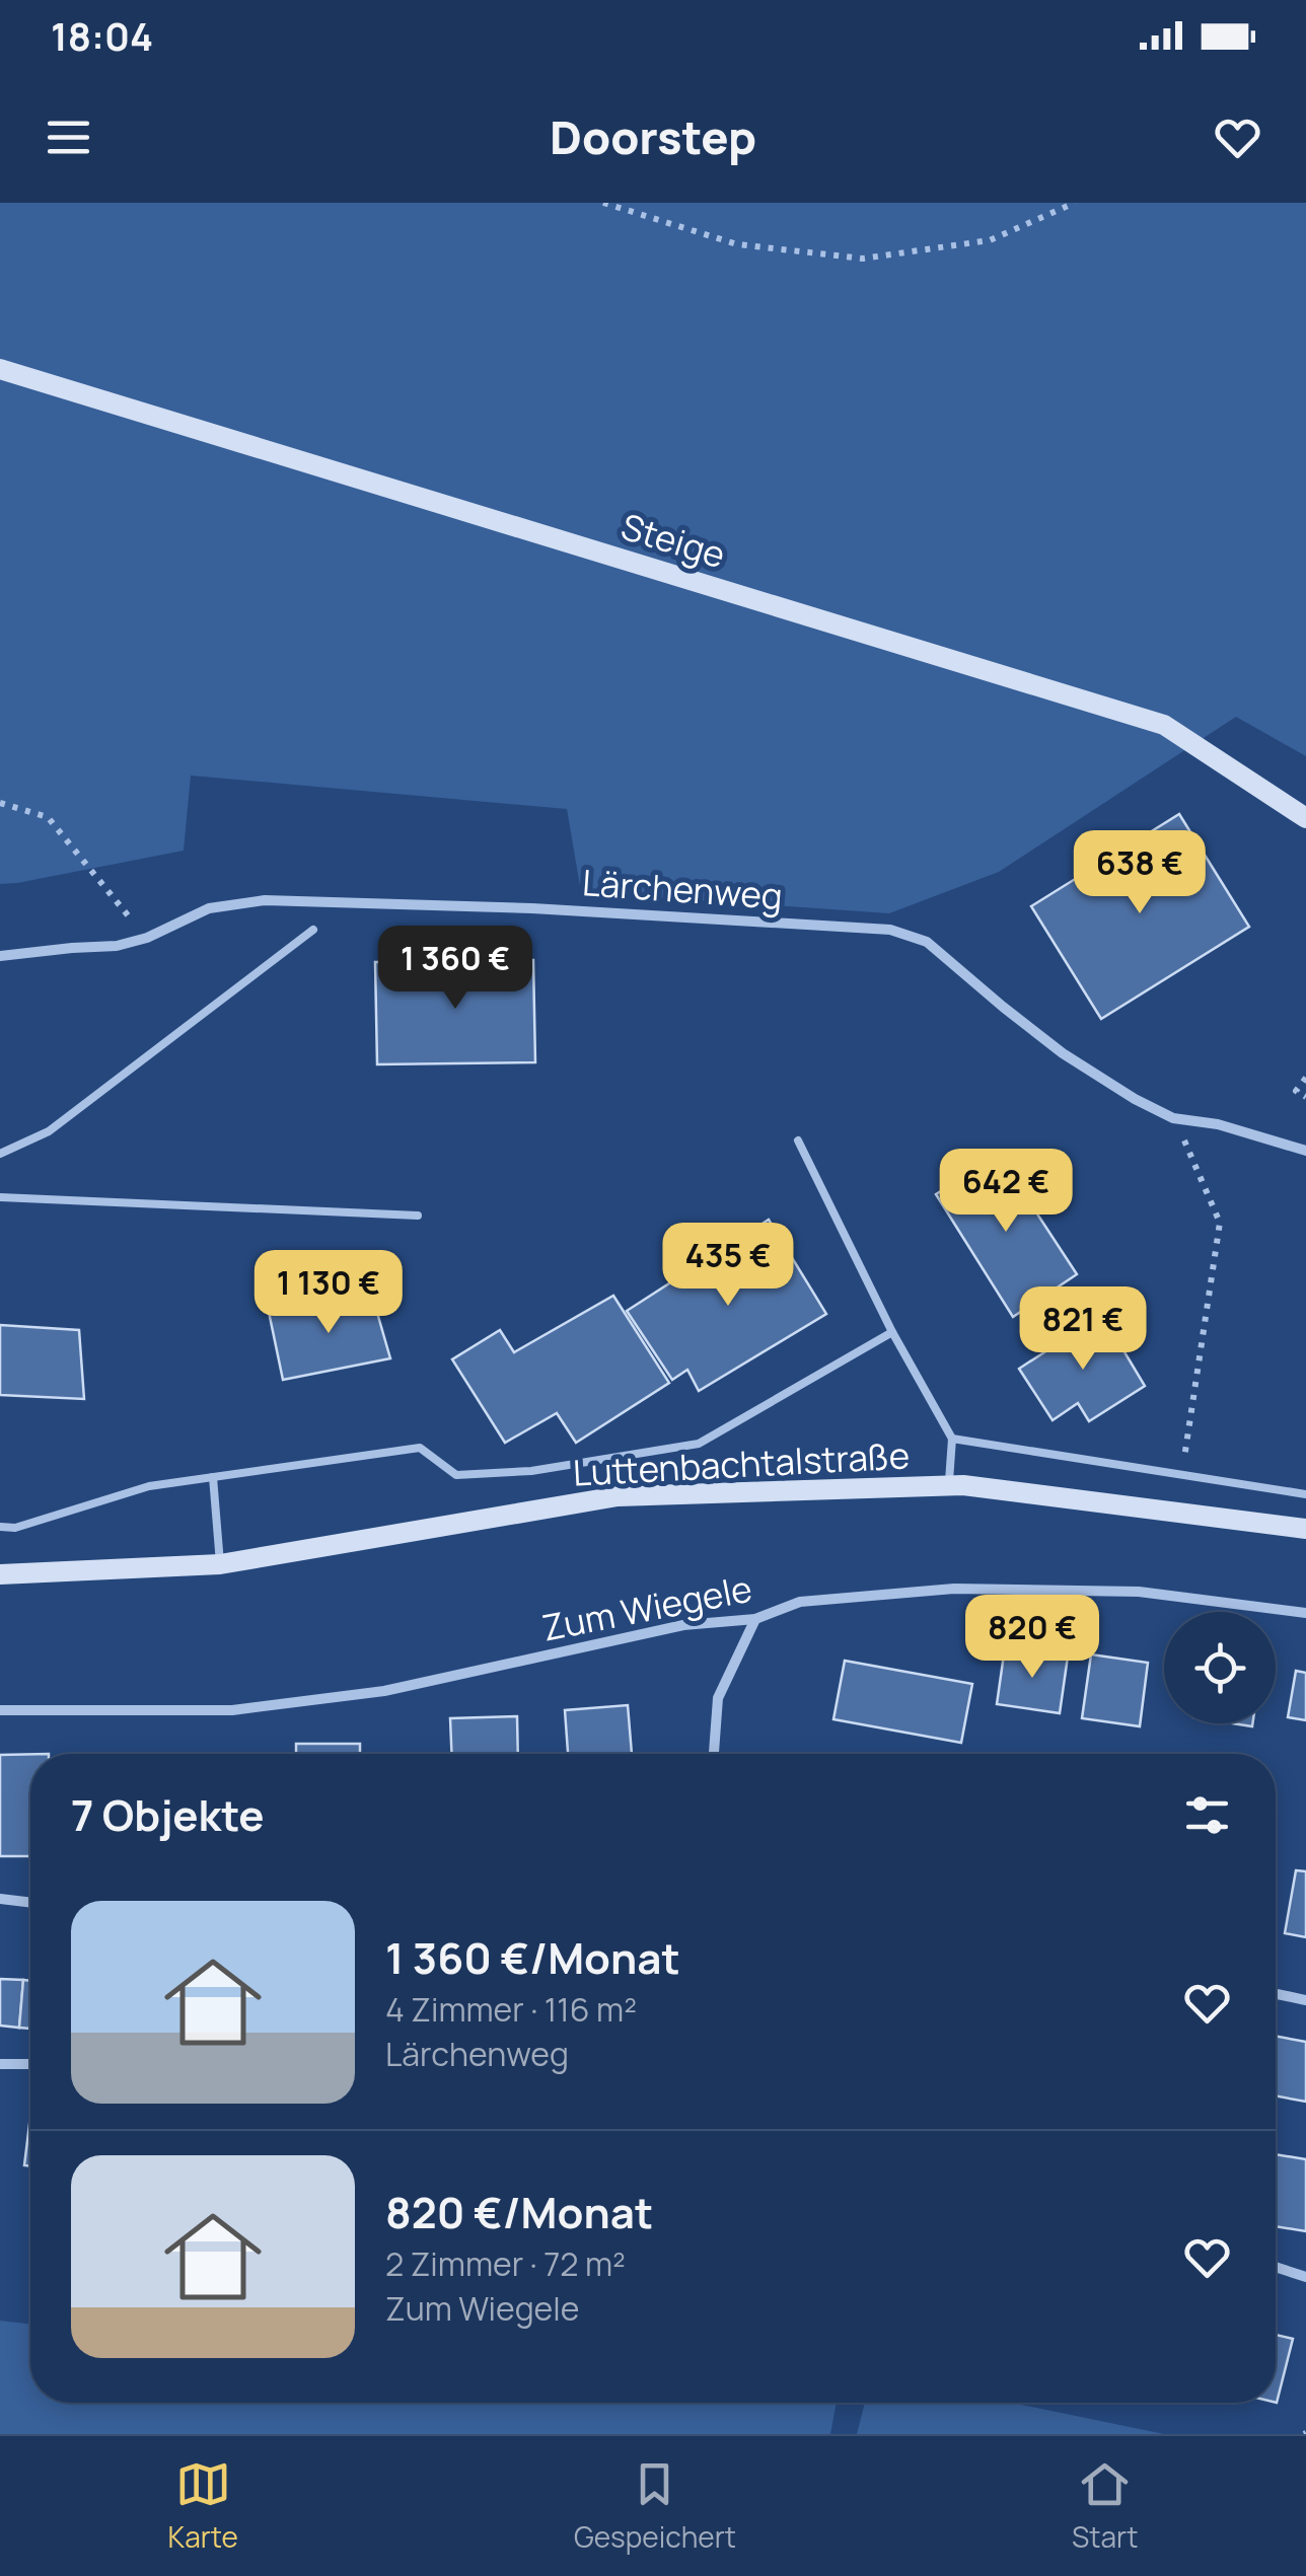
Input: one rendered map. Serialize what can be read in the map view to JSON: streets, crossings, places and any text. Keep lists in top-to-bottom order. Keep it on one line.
{"streets":{"street":["Steige","Lärchenweg","Luttenbachtalstraße","Zum Wiegele"]},"page":{"status":"18:04","header":"Doorstep","price":["638 €","1 360 €","642 €","435 €","1 130 €","821 €","820 €"],"heading":"7 Objekte","list":[{"name":"1 360 €/Monat","note":"4 Zimmer · 116 m² · Lärchenweg"},{"name":"820 €/Monat","note":"2 Zimmer · 72 m² · Zum Wiegele"}],"tabs":["Karte","Gespeichert","Start"]}}
